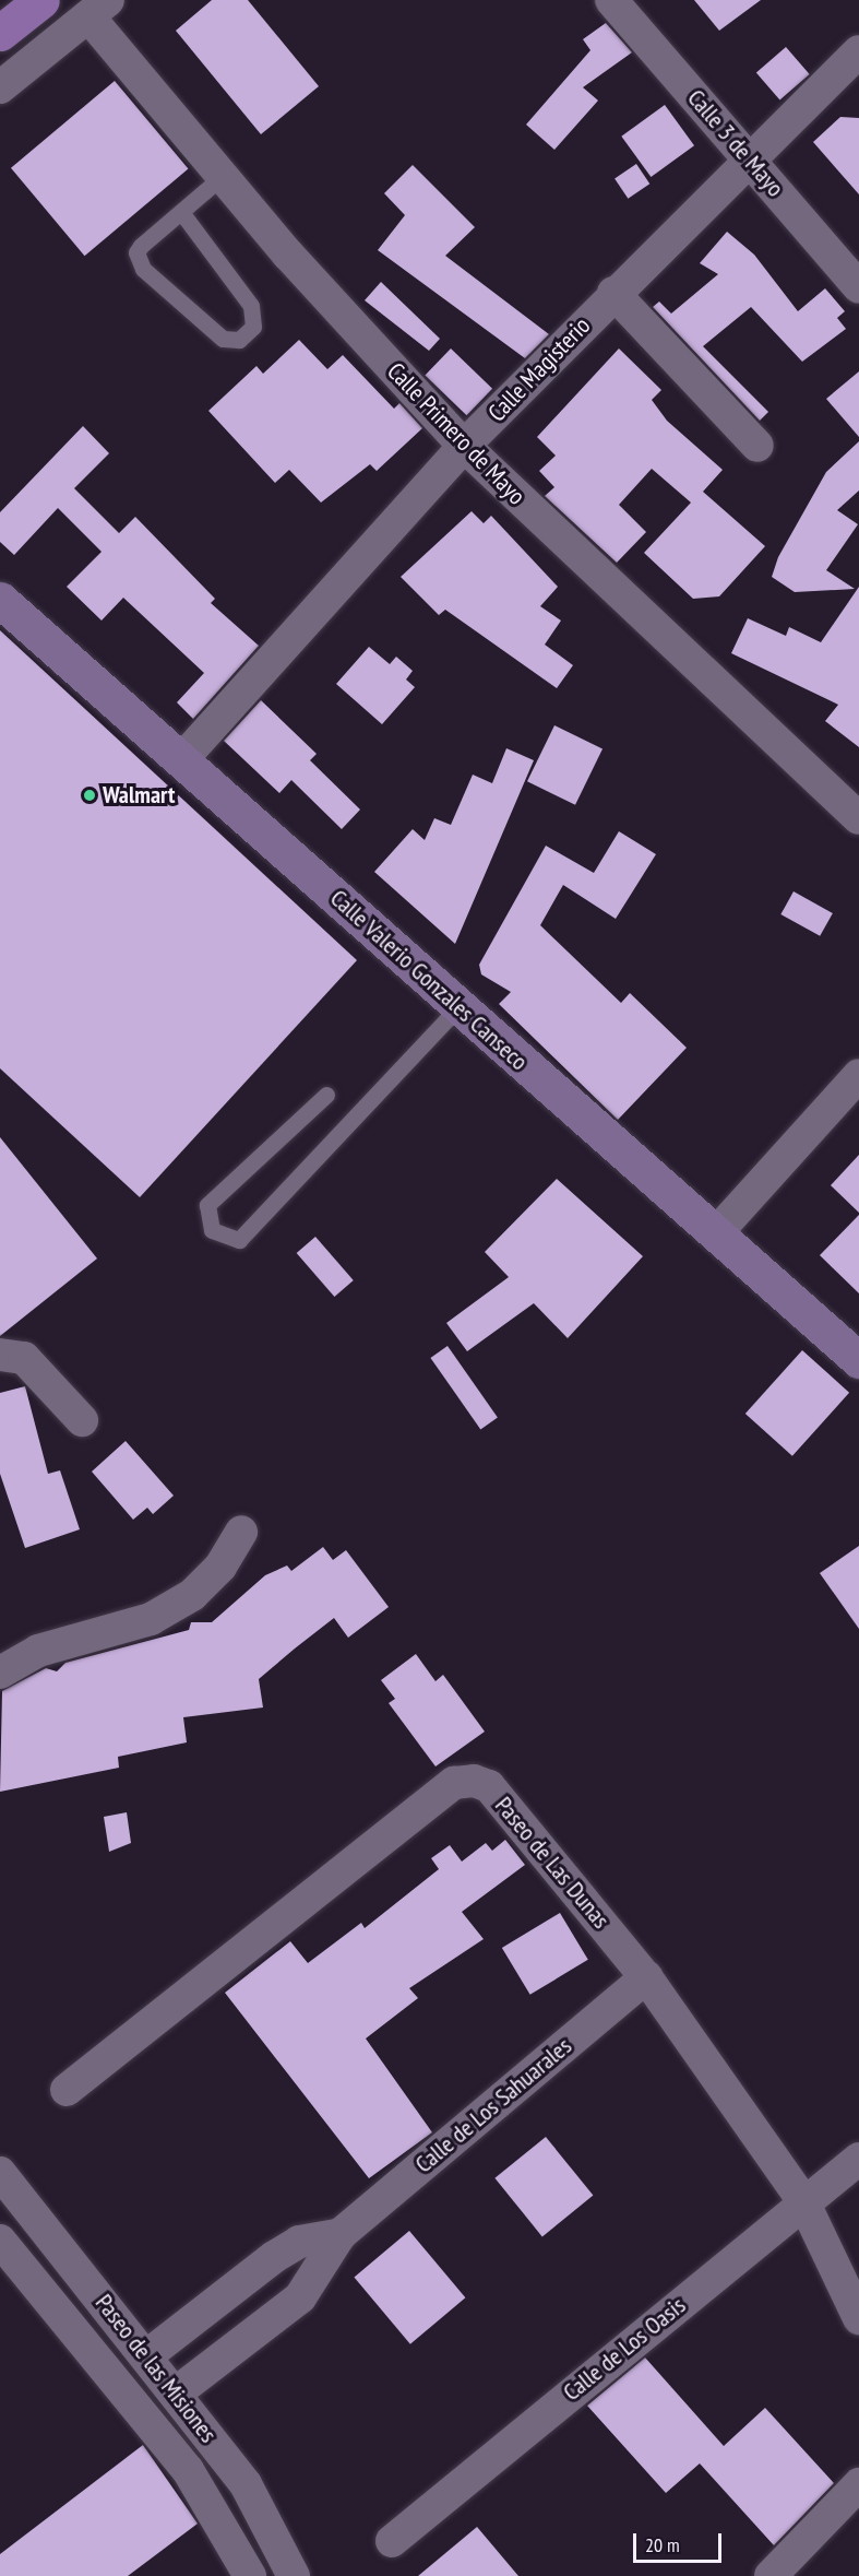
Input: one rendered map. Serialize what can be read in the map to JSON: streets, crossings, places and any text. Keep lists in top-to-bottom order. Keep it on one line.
{"streets":{"street":["Calle 3 de Mayo","Calle Magisterio","Calle Primero de Mayo","Calle Valerio Gonzales Canseco","Paseo de Las Dunas","Calle de Los Sahuarales","Calle de Los Oasis","Paseo de las Misiones"]},"crossings":[["Calle 3 de Mayo","Calle Magisterio"],["Calle Magisterio","Calle Primero de Mayo"],["Calle Magisterio","Calle Valerio Gonzales Canseco"],["Paseo de Las Dunas","Calle de Los Sahuarales"],["Paseo de Las Dunas","Calle de Los Oasis"]],"places":["Walmart"],"scale_bar":"20 m"}
